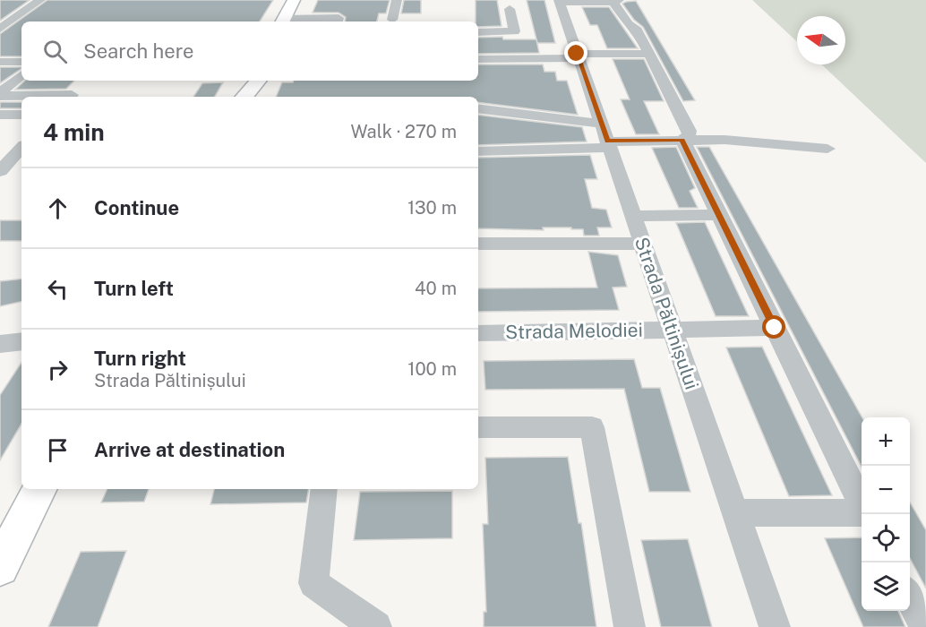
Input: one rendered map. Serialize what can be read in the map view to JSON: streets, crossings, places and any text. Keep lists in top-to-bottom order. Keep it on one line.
{"streets":{"street":["Strada Păltinișului","Strada Melodiei"]},"crossings":[["Strada Păltinișului","Strada Melodiei"]],"north":"left","page":{"search":"Search here","heading":["4 min","Walk · 270 m"],"list":[["Continue","130 m"],["Turn left","40 m"],["Turn right","Strada Păltinișului","100 m"],"Arrive at destination"],"map_buttons":["+","−"]}}
